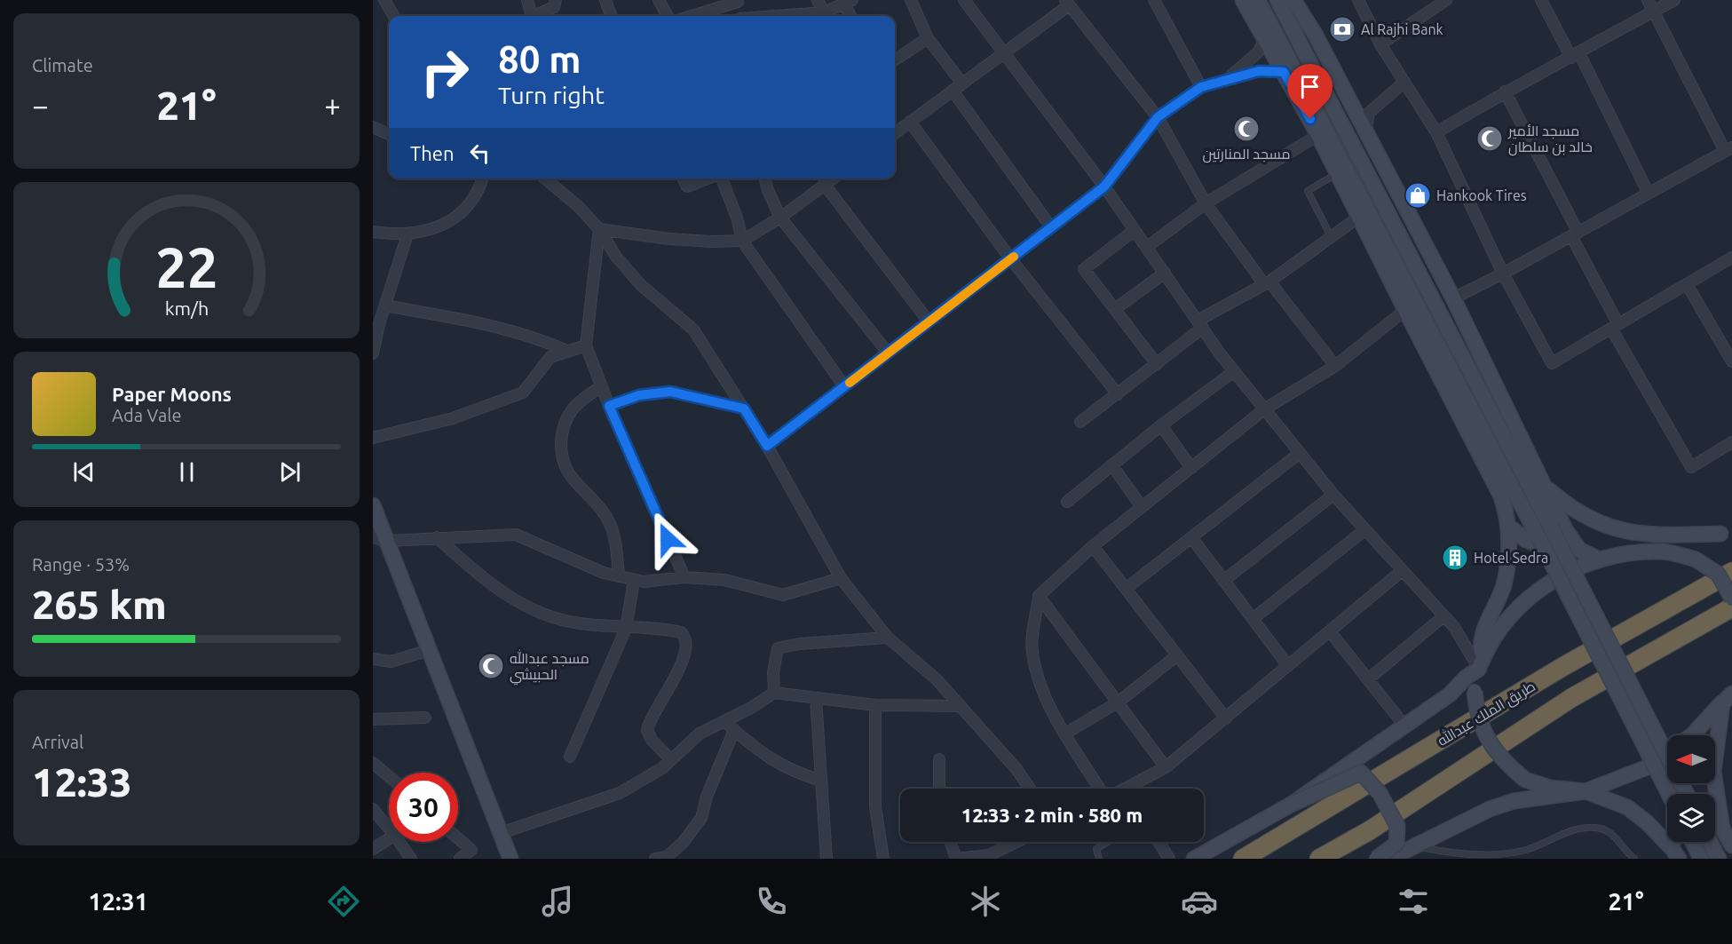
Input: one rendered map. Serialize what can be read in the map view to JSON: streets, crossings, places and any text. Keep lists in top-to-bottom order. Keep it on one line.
{"streets":{"highway":["طريق الملك عبدالله"]},"places":{"bank":["Al Rajhi Bank"],"mosque":["مسجد المنارتين","مسجد الأمير خالد بن سلطان","مسجد عبدالله الحبيشي"],"shop":["Hankook Tires"],"building":["Hotel Sedra"]},"north":"left","page":{"tile":["Climate",["Range · 53%","265 km"],["Arrival","12:33"]],"turn":["80 m","Turn right"],"heat":["−","21°","+"],"then":"Then","song":["Paper Moons","Ada Vale"],"limit":"30","trip":"12:33 · 2 min · 580 m","tabs":["12:31","21°"],"gauge":["22","km/h"]}}
